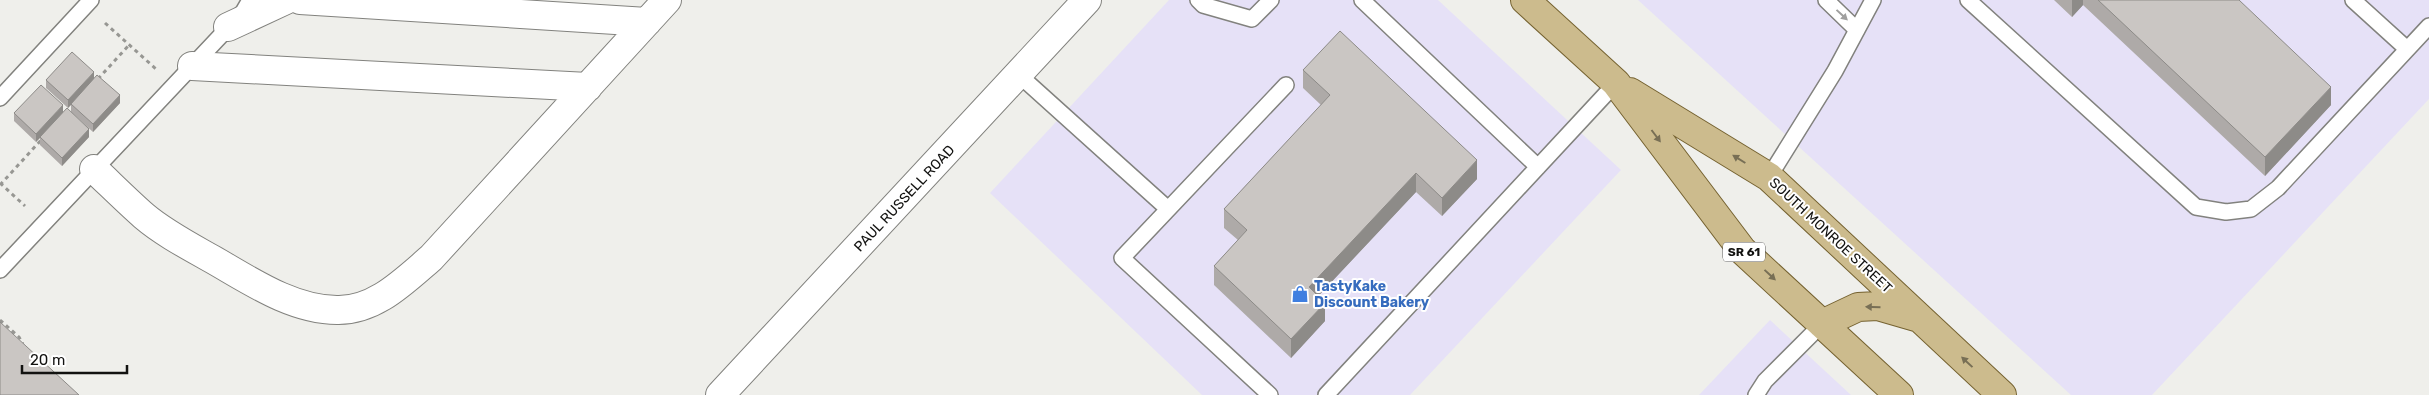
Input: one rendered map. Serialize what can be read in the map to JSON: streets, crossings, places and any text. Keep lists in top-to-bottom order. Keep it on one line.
{"streets":{"main road":["SOUTH MONROE STREET","SR 61"],"street":["PAUL RUSSELL ROAD"]},"places":{"shop":["TastyKake Discount Bakery"]},"scale_bar":"20 m"}
